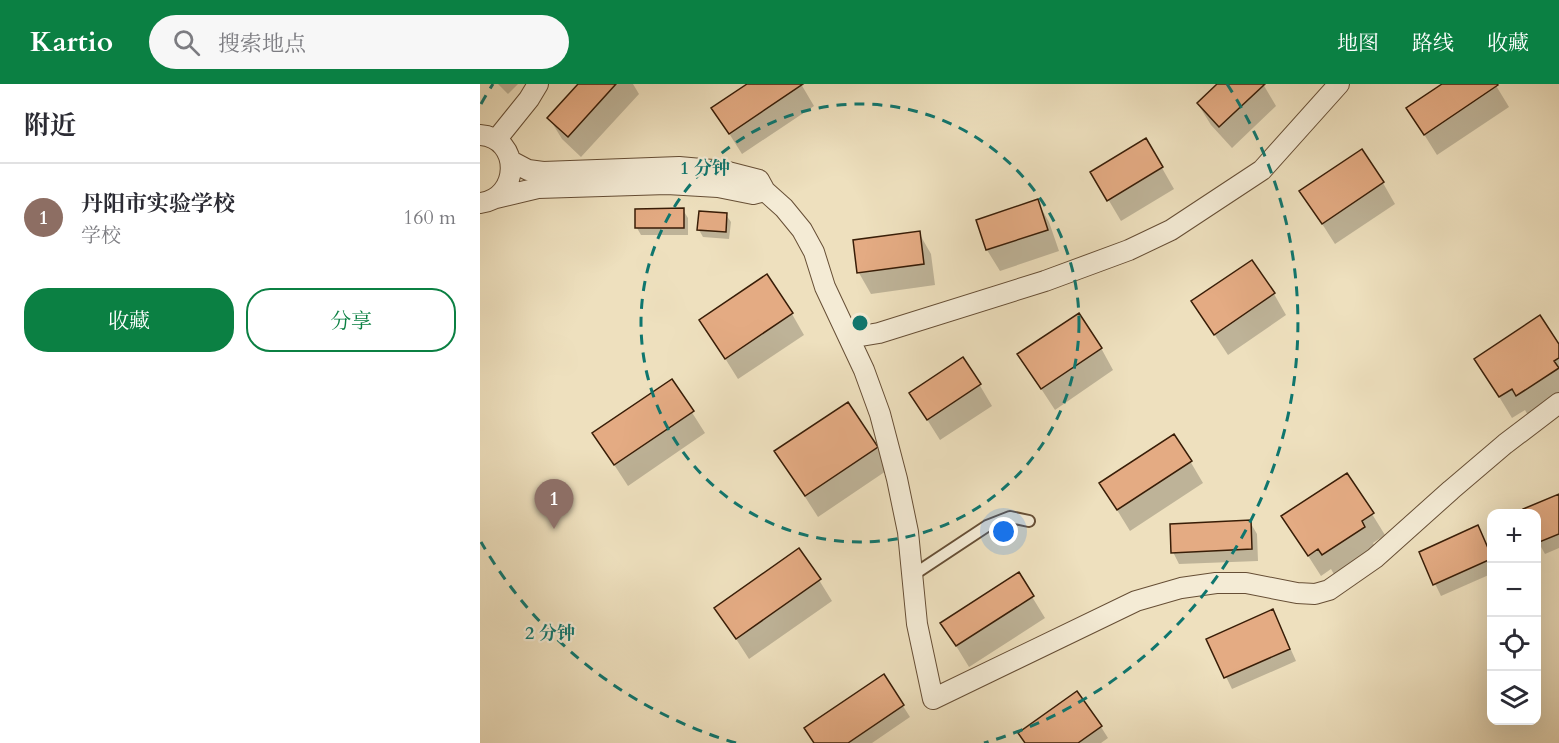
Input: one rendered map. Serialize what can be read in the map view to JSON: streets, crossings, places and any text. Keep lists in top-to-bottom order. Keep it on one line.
{"page":{"header":"Kartio","search":"搜索地点","nav":["地图","路线","收藏"],"heading":"附近","list":[{"mark":"1","name":"丹阳市实验学校","note":"学校","value":"160 m"}],"buttons":["收藏","分享"],"pins":"1","map_buttons":["+","−"]},"rings":["1 分钟","2 分钟"]}
